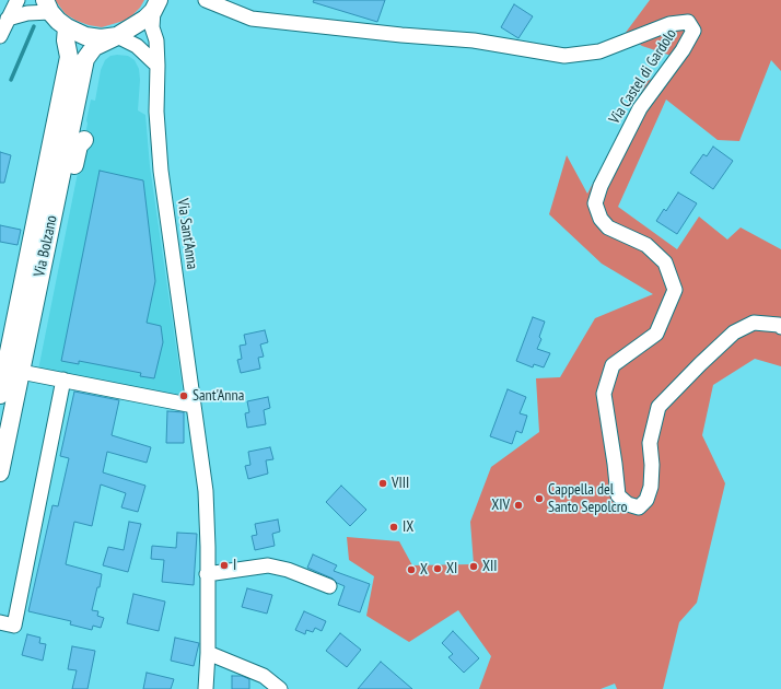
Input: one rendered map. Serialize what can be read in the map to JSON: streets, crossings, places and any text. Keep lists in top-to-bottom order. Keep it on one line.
{"streets":{"main road":["Via Bolzano"],"street":["Via Castel di Gardolo","Via Sant'Anna"]},"crossings":[["Via Sant'Anna","Via Bolzano"]],"places":["Sant'Anna","VIII","Cappella del Santo Sepolcro","XIV","IX","I","XII","XI","X"]}
